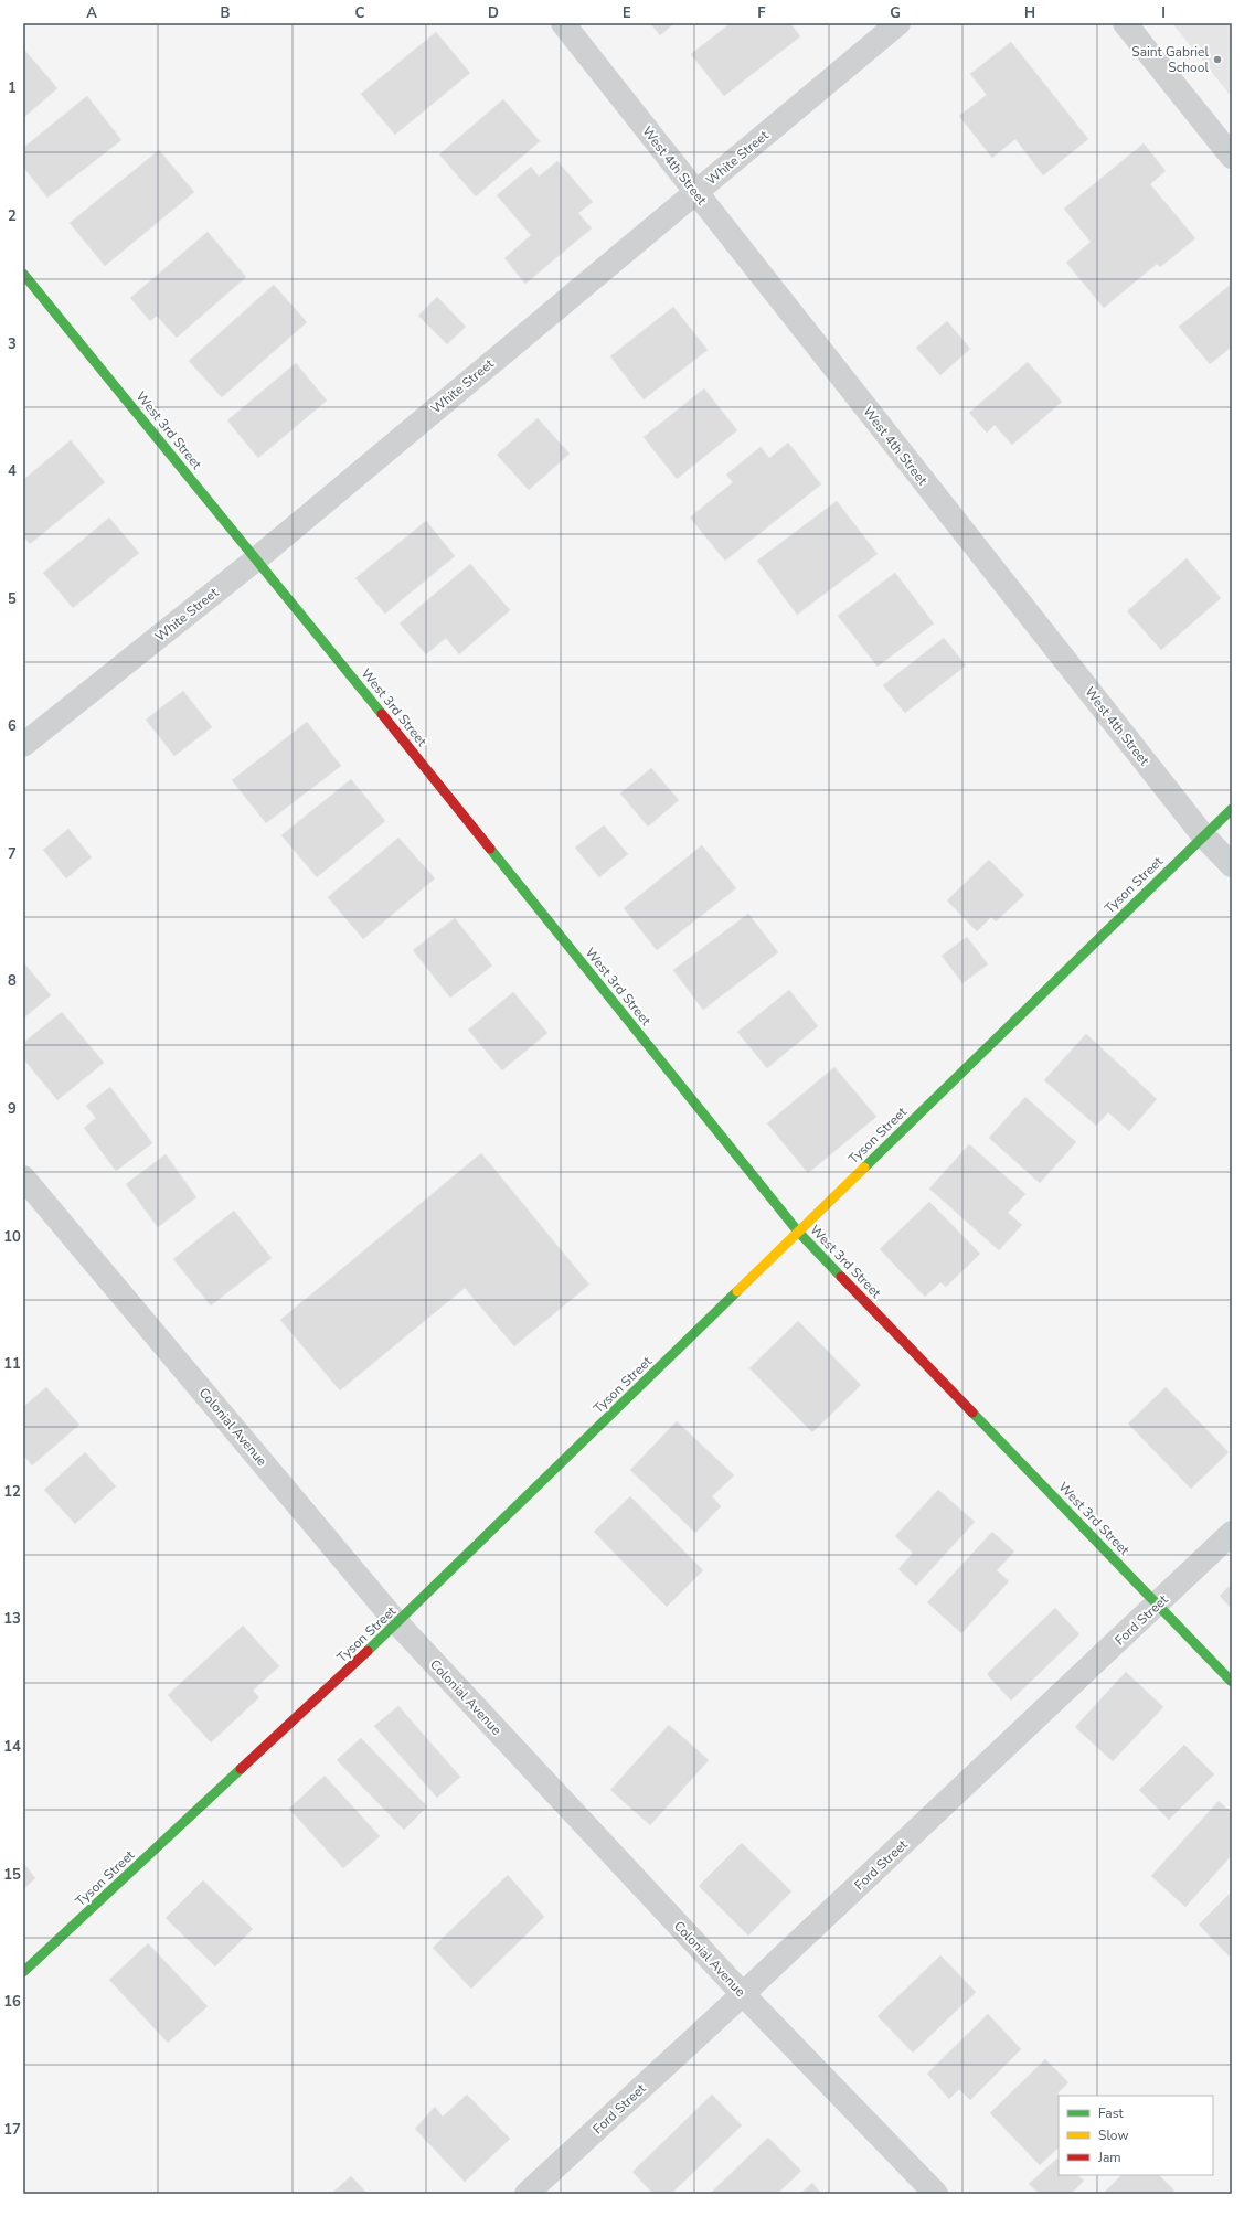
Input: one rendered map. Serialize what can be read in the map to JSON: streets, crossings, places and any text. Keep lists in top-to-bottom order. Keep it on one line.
{"streets":{"street":["White Street","West 4th Street","West 3rd Street","Tyson Street","Colonial Avenue","Ford Street"]},"crossings":[["White Street","West 4th Street"],["White Street","West 3rd Street"],["West 4th Street","Tyson Street"],["West 3rd Street","Tyson Street"],["West 3rd Street","Ford Street"],["Tyson Street","Colonial Avenue"],["Colonial Avenue","Ford Street"]],"places":["Saint Gabriel School"],"legend":["Fast","Slow","Jam"],"grid":{"columns":["A","B","C","D","E","F","G","H","I"],"rows":["1","2","3","4","5","6","7","8","9","10","11","12","13","14","15","16","17"]}}
